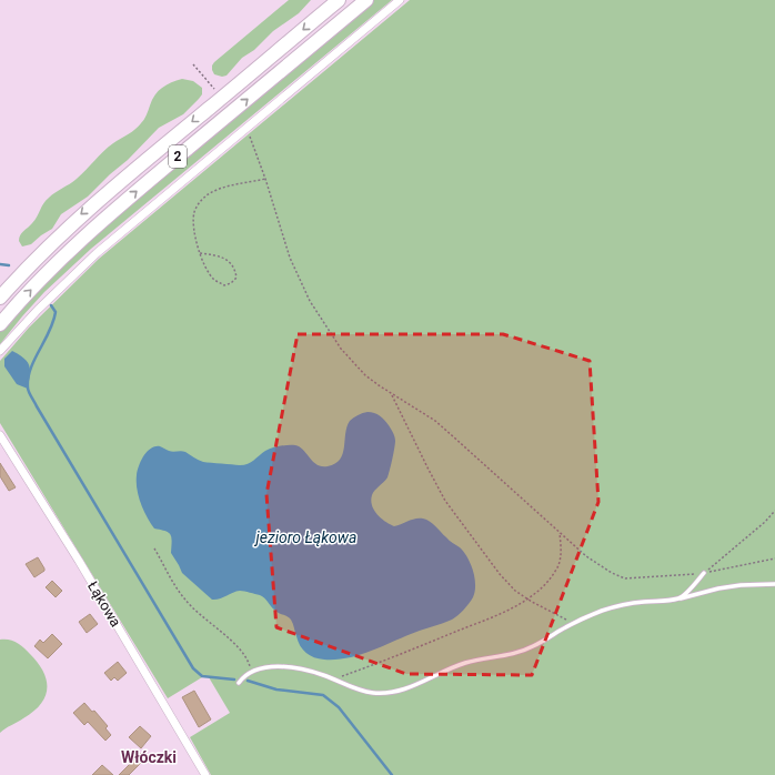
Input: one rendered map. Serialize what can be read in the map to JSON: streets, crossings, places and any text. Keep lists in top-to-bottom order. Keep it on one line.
{"streets":{"highway":["2"],"street":["Łąkowa"]},"districts":["Włóczki"],"water":["jezioro Łąkowa"]}
